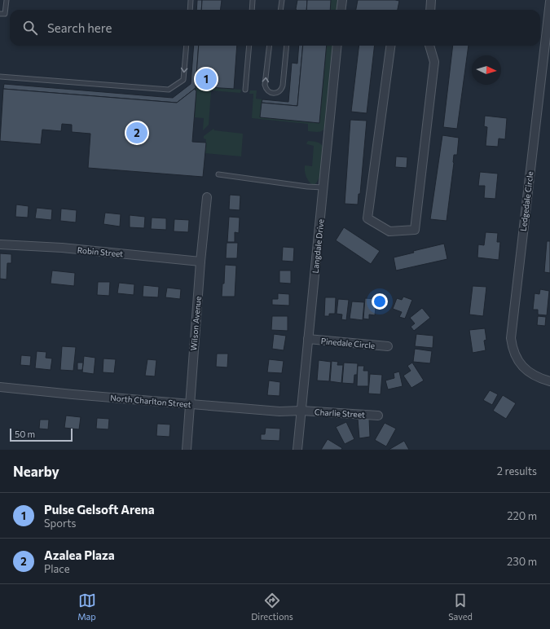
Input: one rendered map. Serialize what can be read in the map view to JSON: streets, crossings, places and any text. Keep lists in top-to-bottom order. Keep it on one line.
{"streets":{"street":["Ledgedale Circle","Langdale Drive","Robin Street","Wilson Avenue","Pinedale Circle","North Charlton Street","Charlie Street"]},"crossings":[["Langdale Drive","Pinedale Circle"],["Langdale Drive","North Charlton Street"],["Langdale Drive","Charlie Street"],["Robin Street","Wilson Avenue"],["Wilson Avenue","North Charlton Street"],["North Charlton Street","Charlie Street"]],"scale_bar":"50 m","north":"right","page":{"search":"Search here","pins":["1","2"],"scale":"50 m","heading":["Nearby","2 results"],"list":[{"mark":"1","name":"Pulse Gelsoft Arena","note":"Sports","value":"220 m"},{"mark":"2","name":"Azalea Plaza","note":"Place","value":"230 m"}],"nav":["Map","Directions","Saved"]}}
